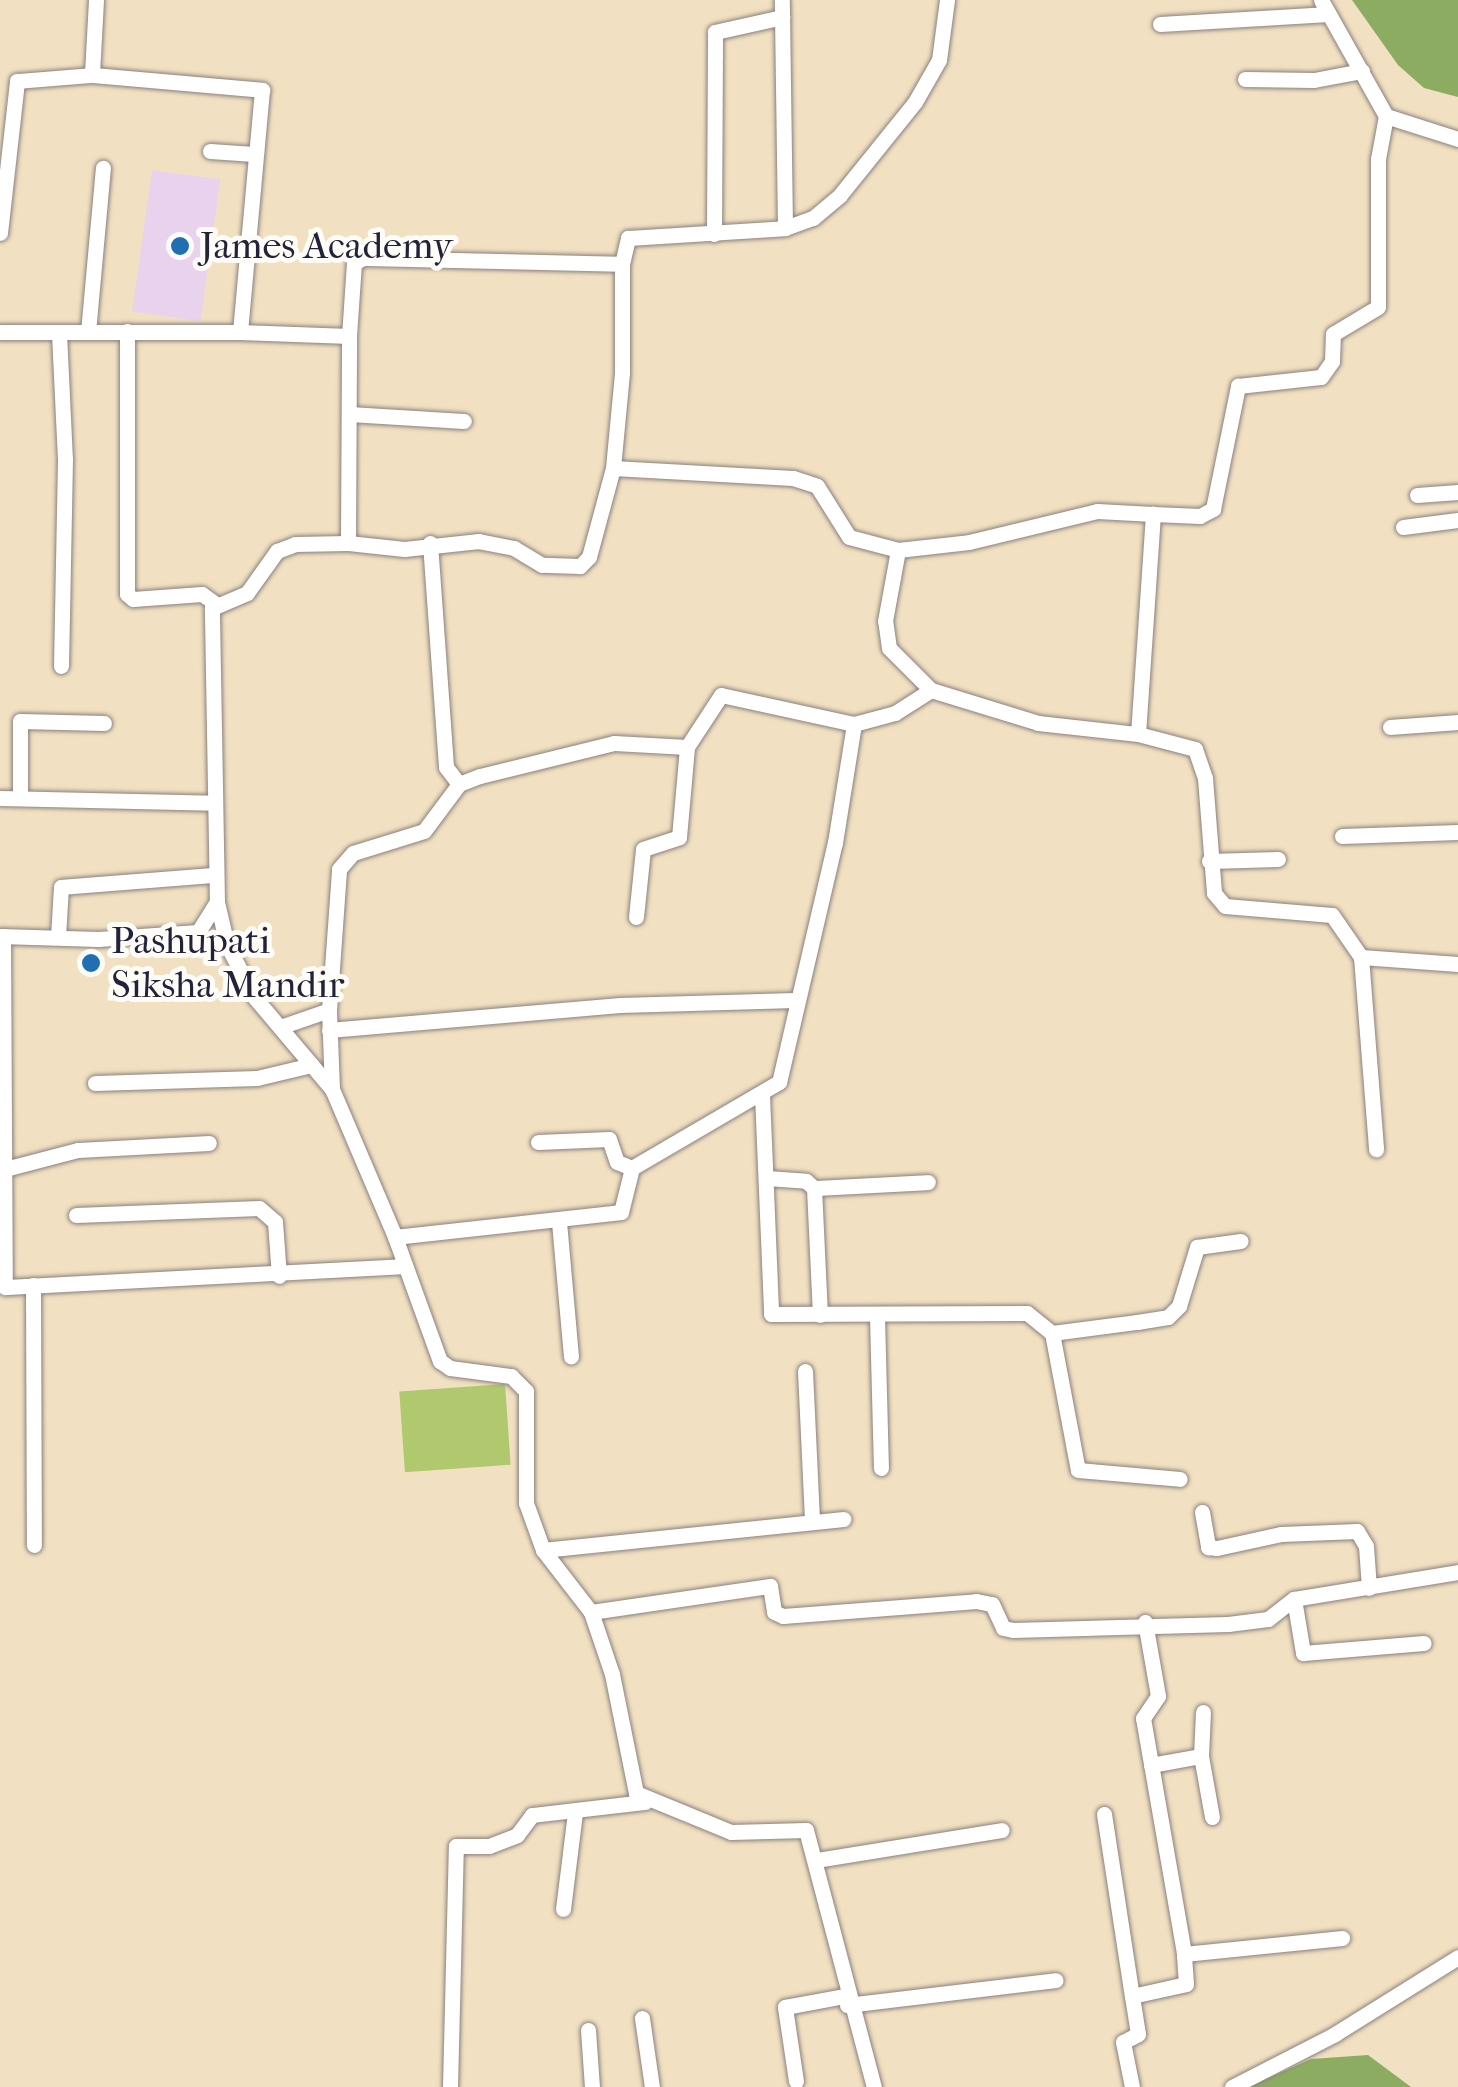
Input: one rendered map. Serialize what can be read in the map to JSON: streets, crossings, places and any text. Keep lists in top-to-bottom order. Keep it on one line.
{"places":["James Academy","Pashupati Siksha Mandir"]}
